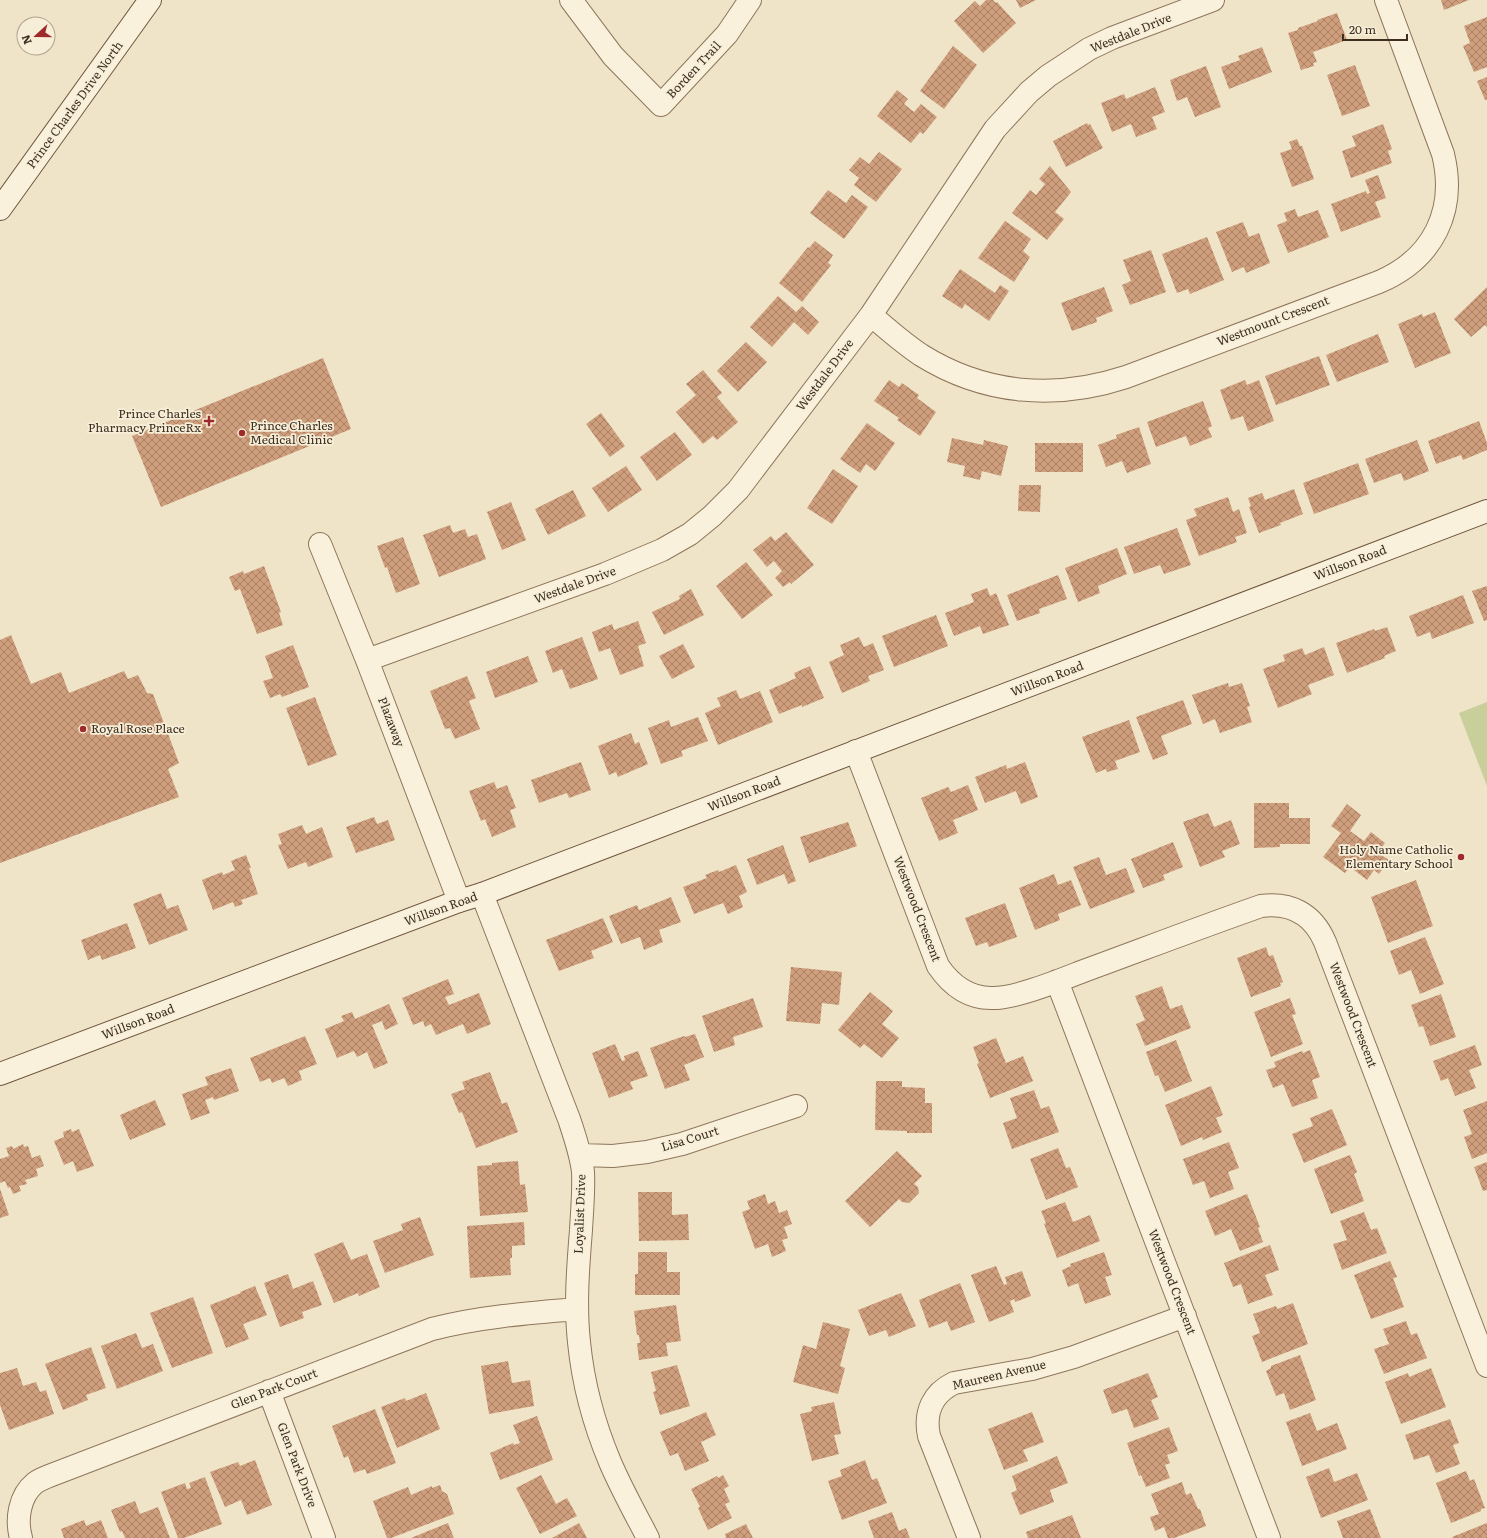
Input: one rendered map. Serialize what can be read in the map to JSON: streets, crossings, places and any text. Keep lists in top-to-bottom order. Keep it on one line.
{"streets":{"street":["Westdale Drive","Borden Trail","Prince Charles Drive North","Westmount Crescent","Willson Road","Plazaway","Westwood Crescent","Lisa Court","Loyalist Drive","Maureen Avenue","Glen Park Court","Glen Park Drive"]},"crossings":[["Westdale Drive","Westmount Crescent"],["Westdale Drive","Plazaway"],["Willson Road","Plazaway"],["Willson Road","Westwood Crescent"],["Willson Road","Loyalist Drive"],["Westwood Crescent","Maureen Avenue"],["Lisa Court","Loyalist Drive"],["Loyalist Drive","Glen Park Court"],["Glen Park Court","Glen Park Drive"]],"places":{"health":["Prince Charles Pharmacy PrinceRx"],"other":["Prince Charles Medical Clinic","Royal Rose Place","Holy Name Catholic Elementary School"]},"scale_bar":"20 m","north":"left"}
